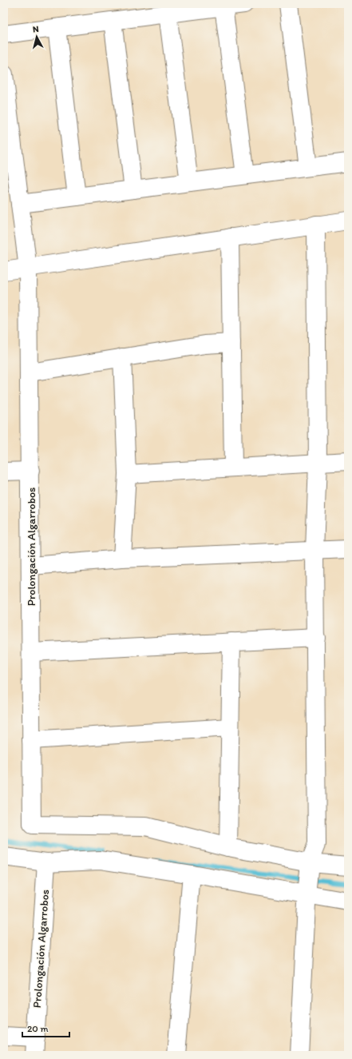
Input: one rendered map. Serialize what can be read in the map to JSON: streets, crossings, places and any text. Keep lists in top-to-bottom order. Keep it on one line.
{"streets":{"street":["Prolongación Algarrobos"]},"scale_bar":"20 m","north":"top"}
